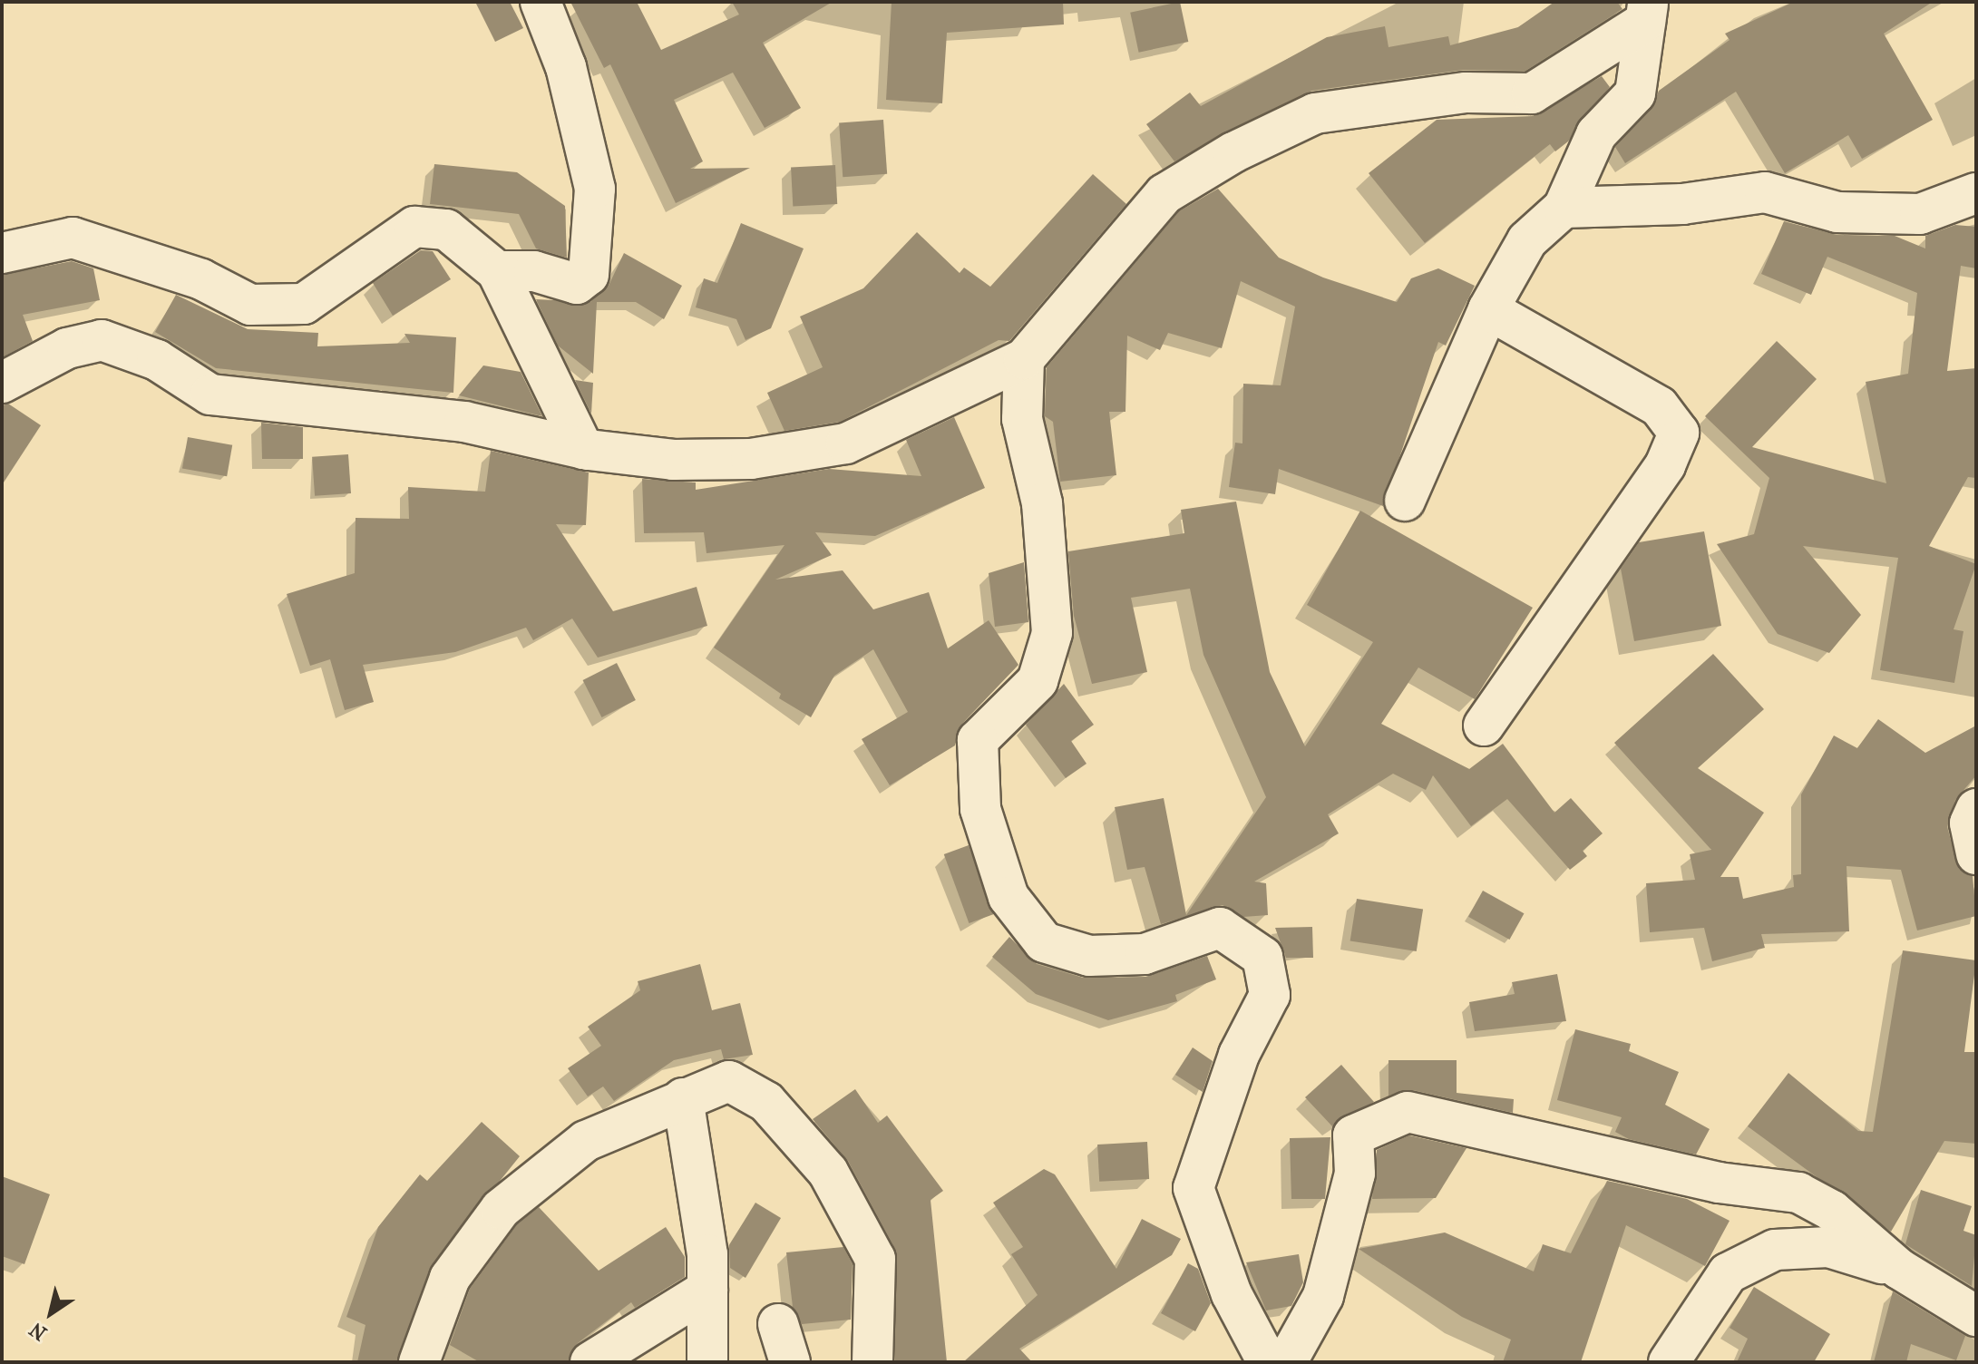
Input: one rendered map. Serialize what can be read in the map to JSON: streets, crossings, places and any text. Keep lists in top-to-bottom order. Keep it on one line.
{"north":"bottom left"}
